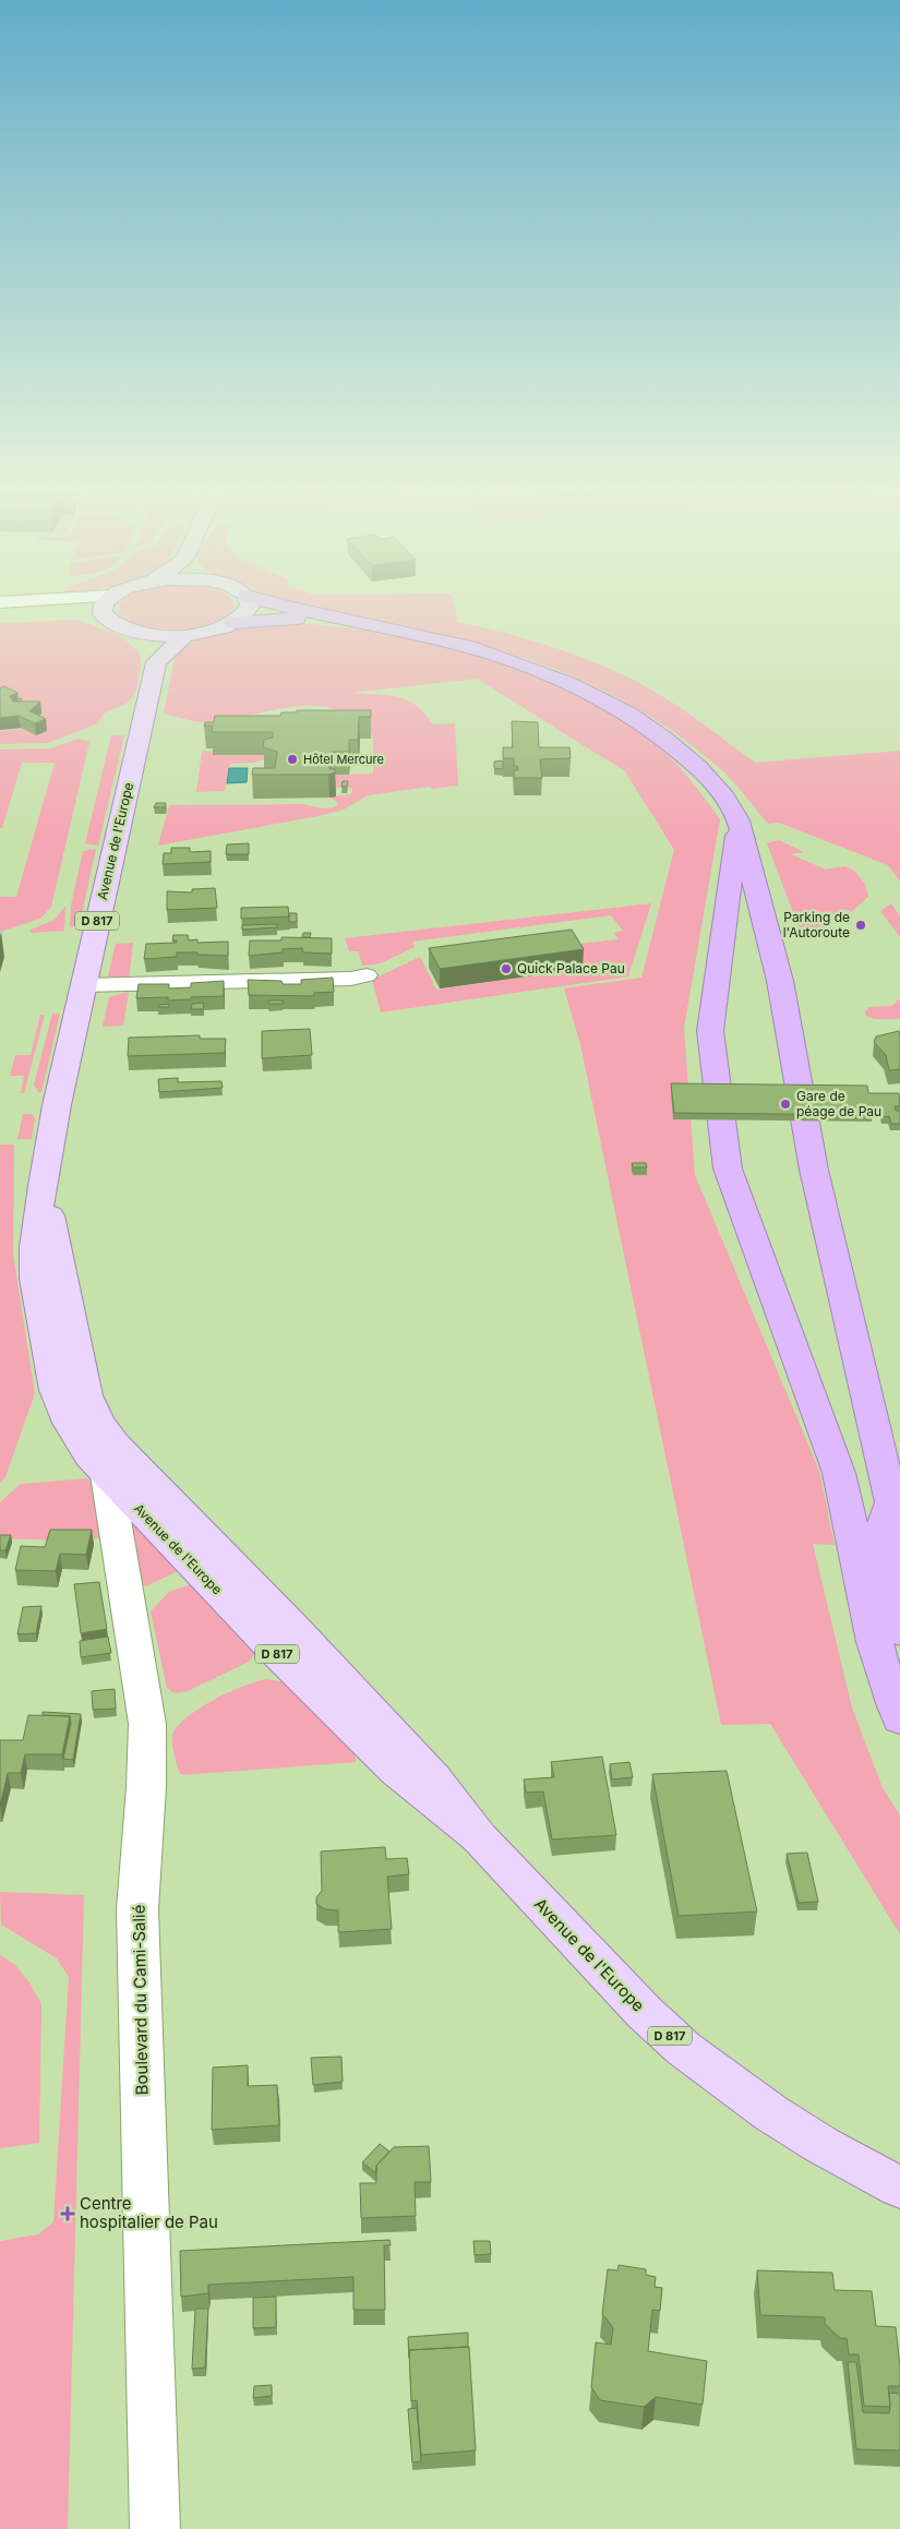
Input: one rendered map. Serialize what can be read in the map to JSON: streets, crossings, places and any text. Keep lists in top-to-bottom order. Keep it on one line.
{"streets":{"main road":["Avenue de l'Europe","D 817"],"street":["Boulevard du Cami-Salié"]},"crossings":[["Avenue de l'Europe","Boulevard du Cami-Salié"]],"places":{"other":["Hôtel Mercure","Parking de l'Autoroute","Quick Palace Pau","Gare de péage de Pau"],"health":["Centre hospitalier de Pau"]}}
